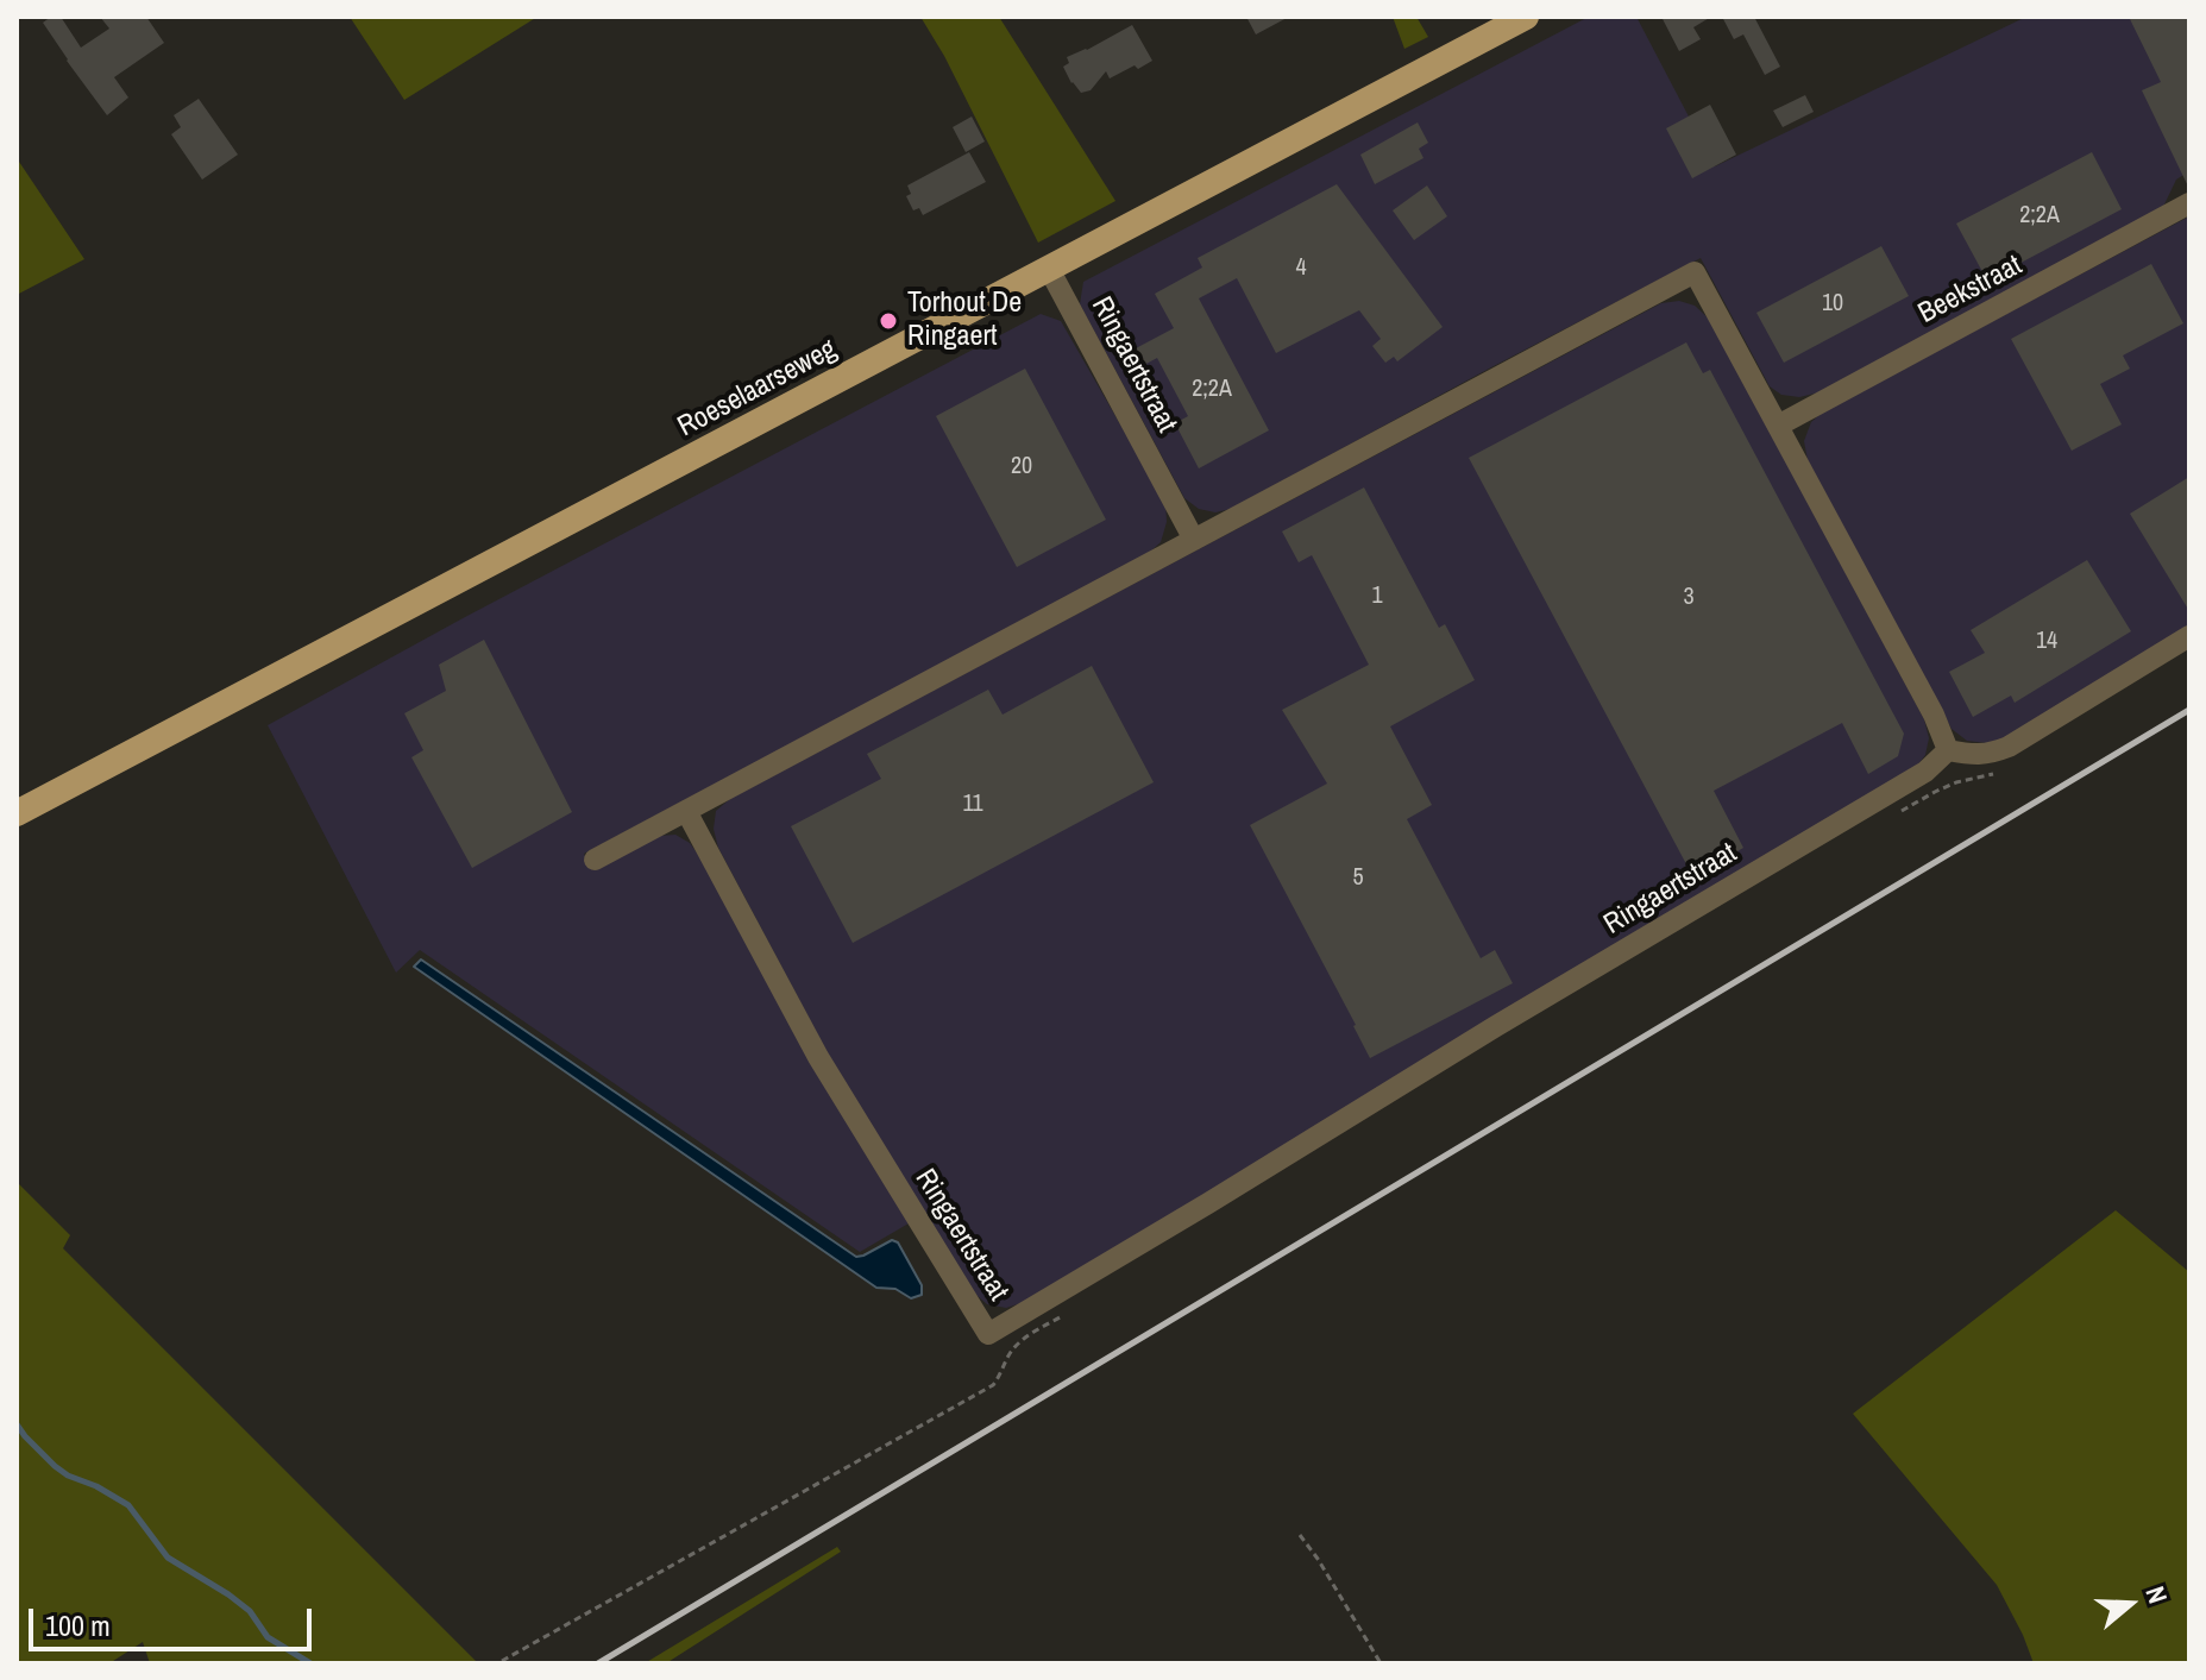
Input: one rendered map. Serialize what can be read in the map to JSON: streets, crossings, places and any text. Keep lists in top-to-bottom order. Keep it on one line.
{"streets":{"main road":["Roeselaarseweg"],"street":["Beekstraat","Ringaertstraat"]},"crossings":[["Ringaertstraat","Roeselaarseweg"]],"places":["Torhout De Ringaert"],"house_numbers":["2;2A","4","10","2;2A","20","1","3","14","11","5"],"scale_bar":"100 m","north":"right"}
